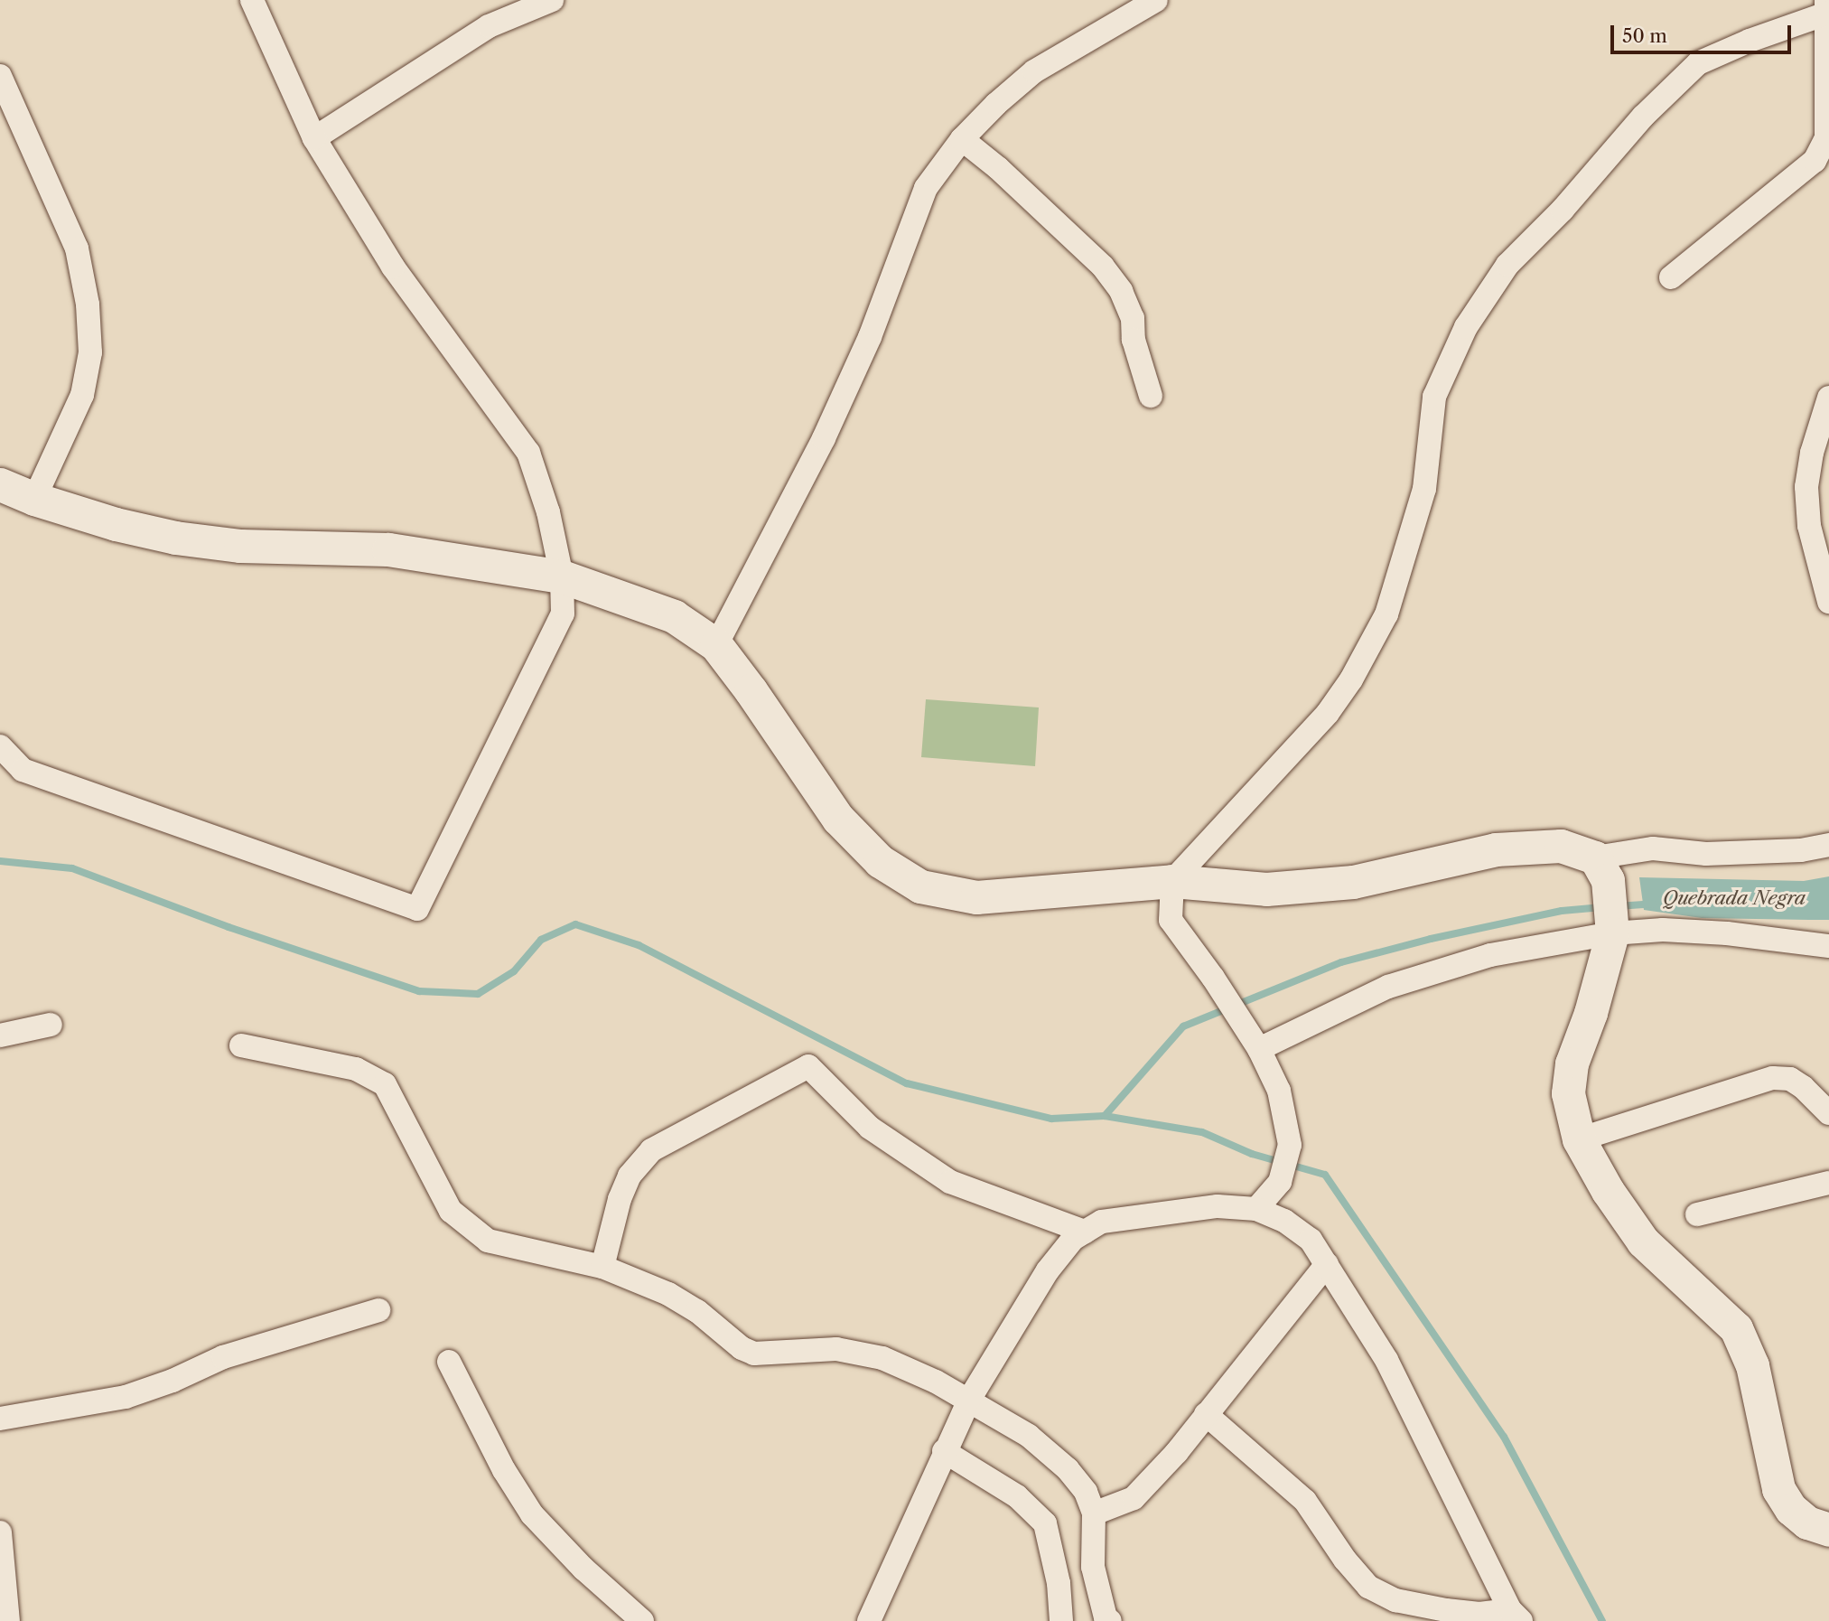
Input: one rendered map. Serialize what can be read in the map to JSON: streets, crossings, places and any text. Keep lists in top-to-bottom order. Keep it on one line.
{"water":["Quebrada Negra"],"scale_bar":"50 m"}
